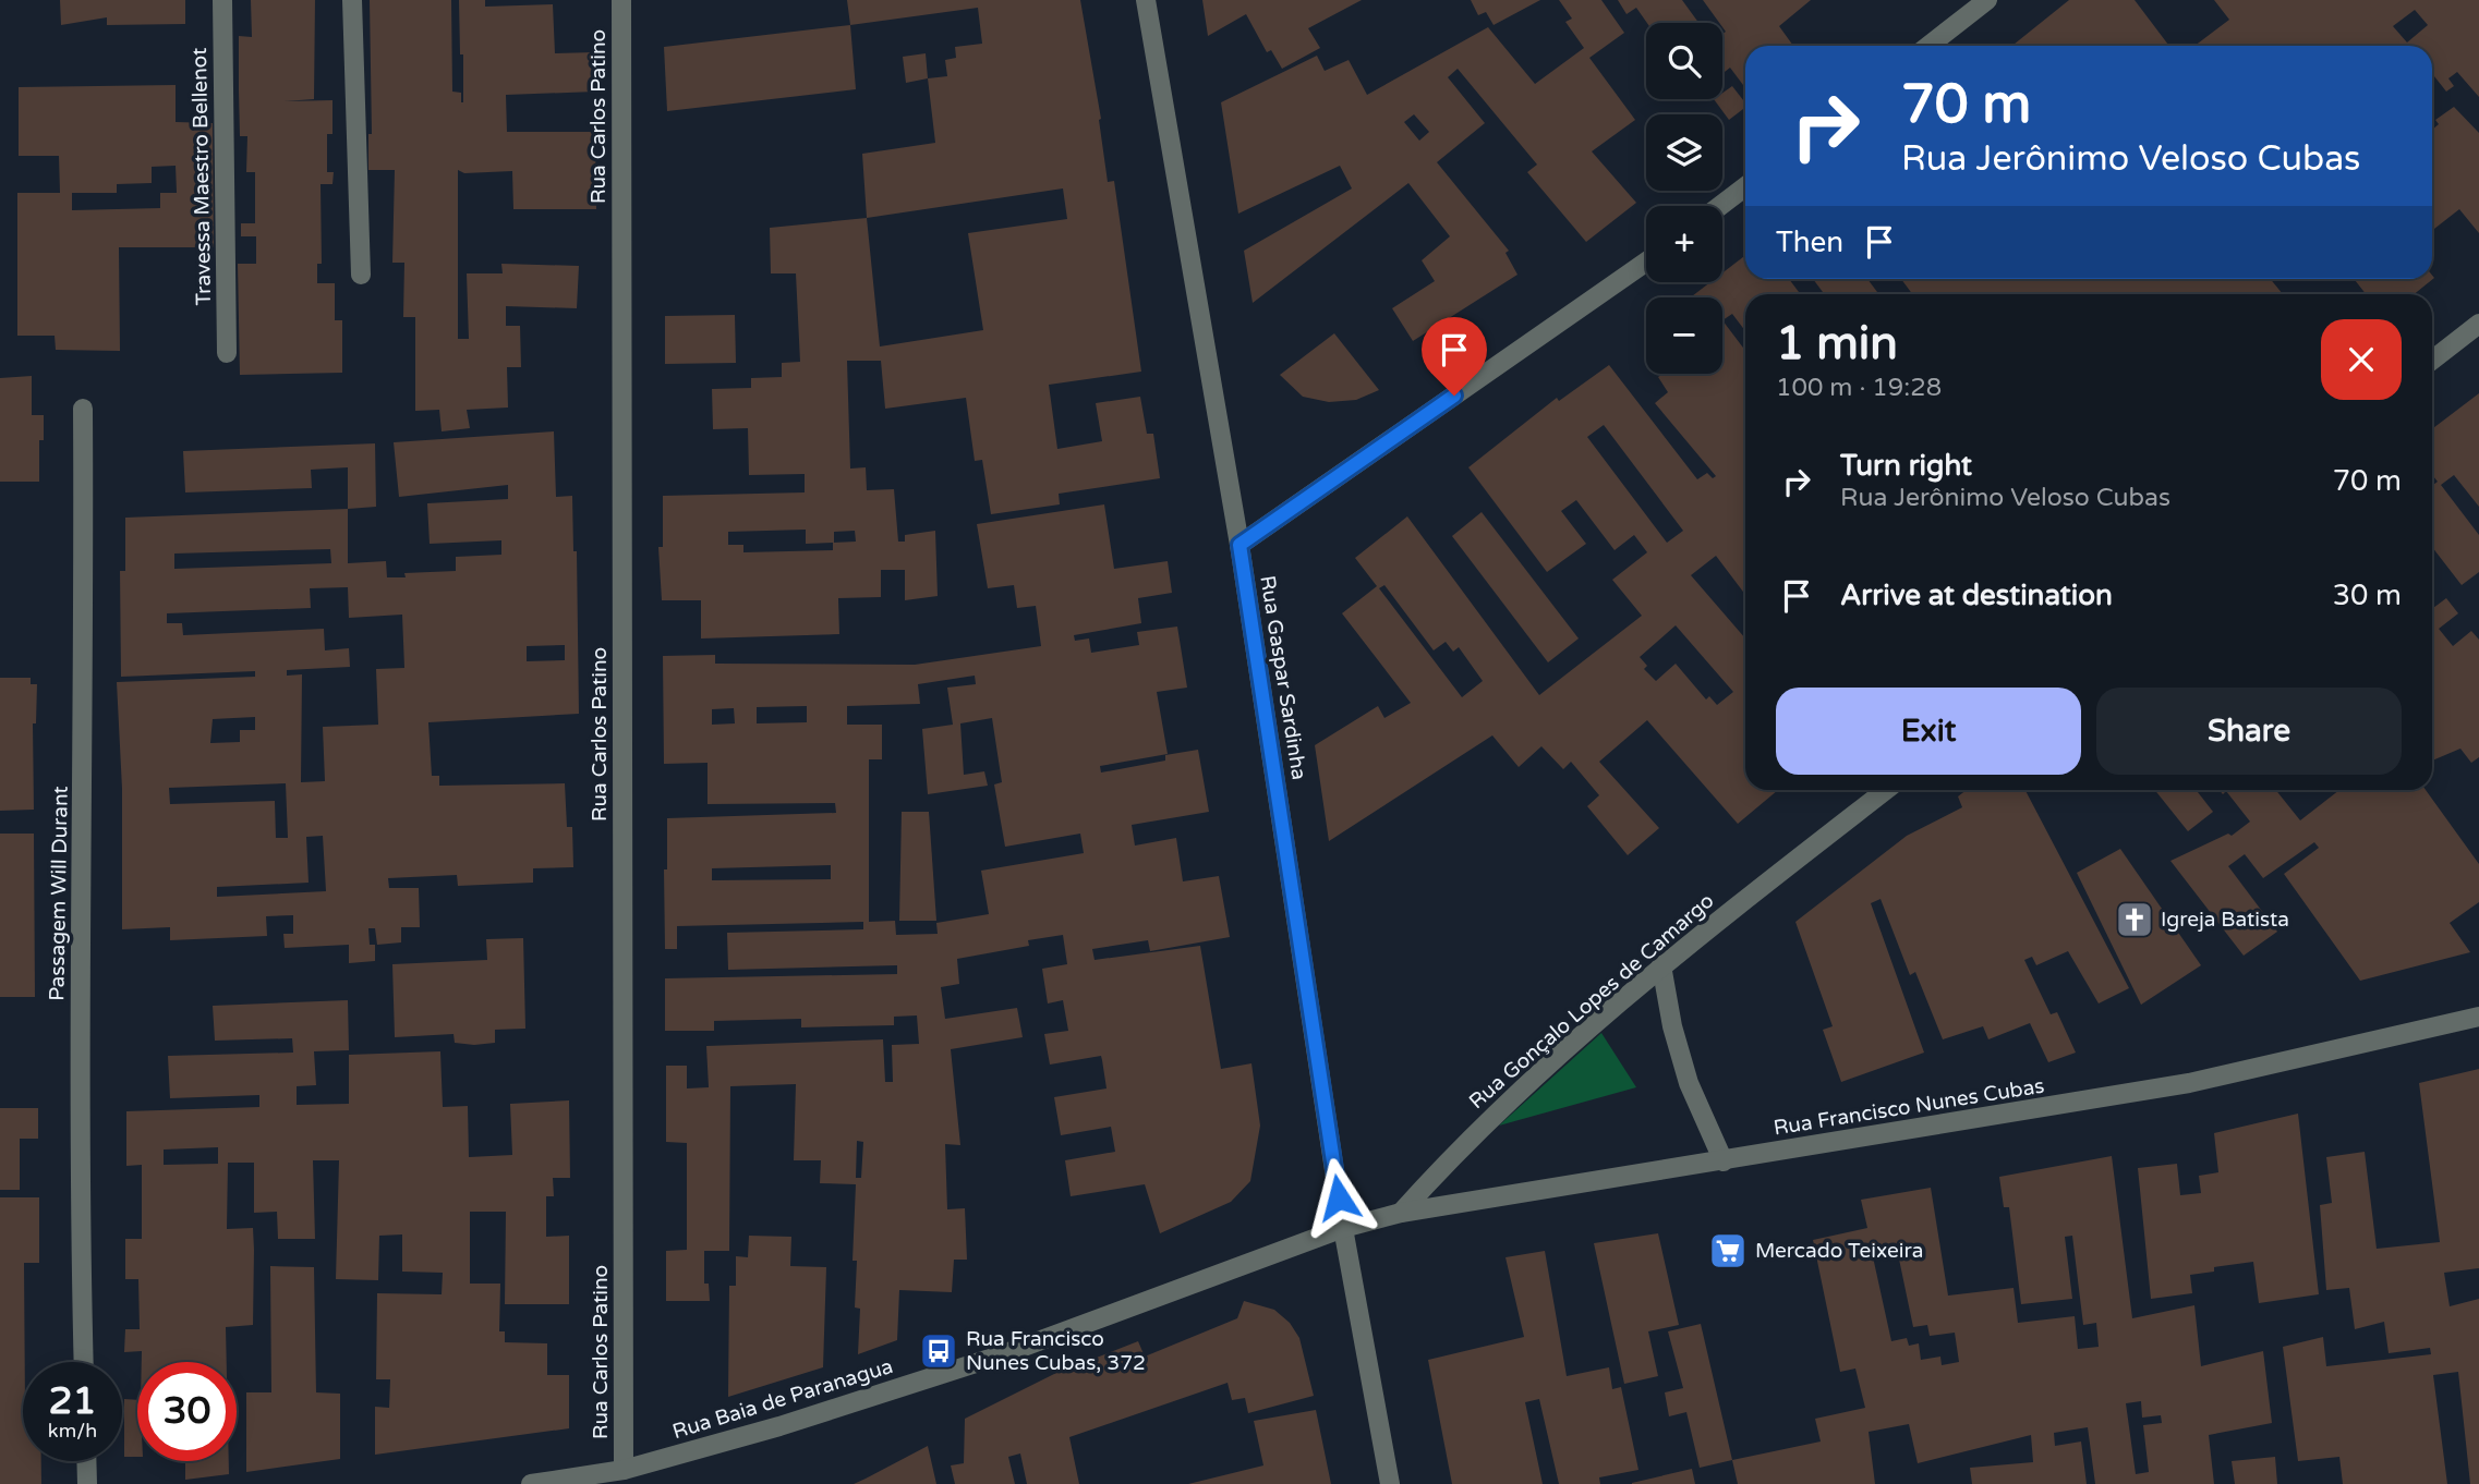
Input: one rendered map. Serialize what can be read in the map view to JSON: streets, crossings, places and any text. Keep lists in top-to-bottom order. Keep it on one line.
{"streets":{"street":["Rua Carlos Patino","Travessa Maestro Bellenot","Rua Gaspar Sardinha","Passagem Will Durant","Rua Gonçalo Lopes de Camargo","Rua Francisco Nunes Cubas","Rua Baia de Paranagua"]},"crossings":[["Rua Carlos Patino","Rua Baia de Paranagua"],["Rua Gaspar Sardinha","Rua Francisco Nunes Cubas"],["Rua Gaspar Sardinha","Rua Baia de Paranagua"],["Rua Gonçalo Lopes de Camargo","Rua Francisco Nunes Cubas"],["Rua Francisco Nunes Cubas","Rua Baia de Paranagua"]],"places":{"church":["Igreja Batista"],"supermarket":["Mercado Teixeira"],"bus stop":["Rua Francisco Nunes Cubas, 372"]},"page":{"map_buttons":["+","−"],"turn":["70 m","Rua Jerônimo Veloso Cubas"],"then":"Then","heading":["1 min","100 m · 19:28"],"list":[{"name":"Turn right","note":"Rua Jerônimo Veloso Cubas","value":"70 m"},{"name":"Arrive at destination","value":"30 m"}],"buttons":["Exit","Share"],"speed":"21 km/h","limit":"30"}}
